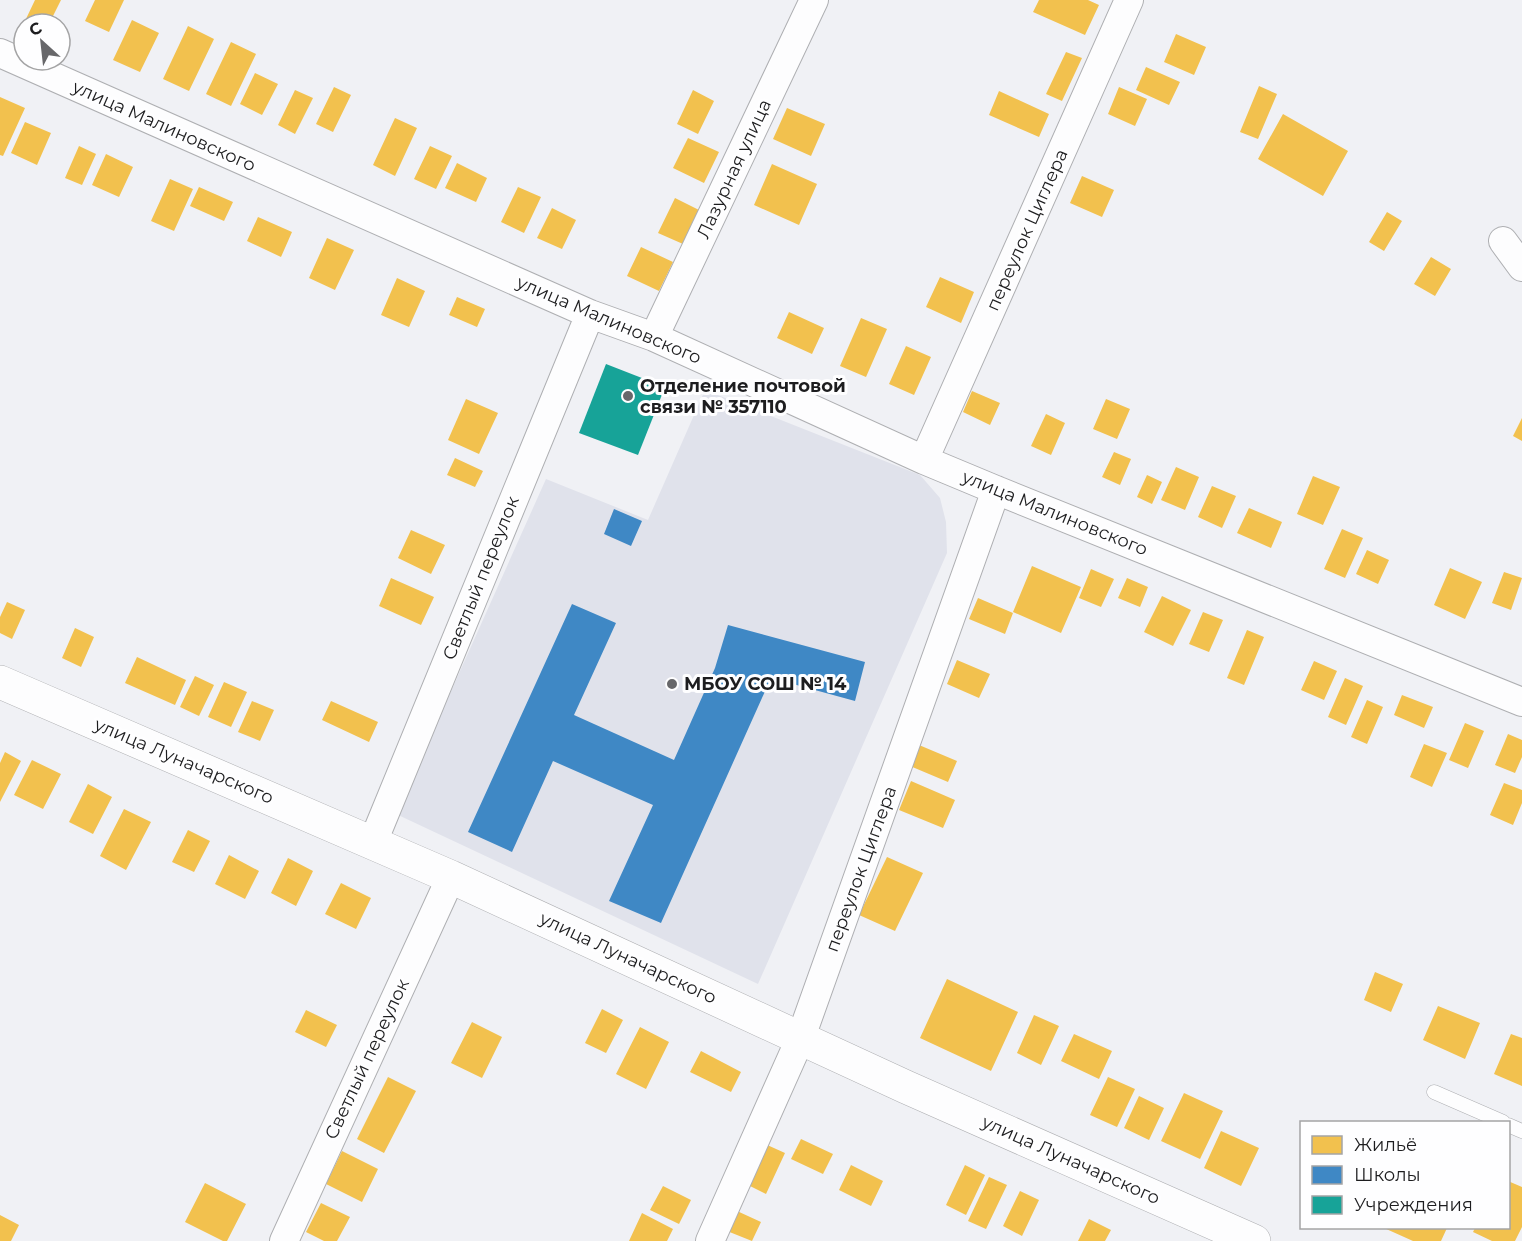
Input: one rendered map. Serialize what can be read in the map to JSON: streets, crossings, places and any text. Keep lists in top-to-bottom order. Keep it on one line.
{"streets":{"street":["улица Малиновского","Лазурная улица","переулок Циглера","Светлый переулок","улица Луначарского"]},"crossings":[["улица Малиновского","Лазурная улица"],["улица Малиновского","переулок Циглера"],["улица Малиновского","Светлый переулок"],["переулок Циглера","улица Луначарского"],["Светлый переулок","улица Луначарского"]],"places":["Отделение почтовой связи № 357110","МБОУ СОШ № 14"],"legend":["Жильё","Школы","Учреждения"],"north":"top left"}
